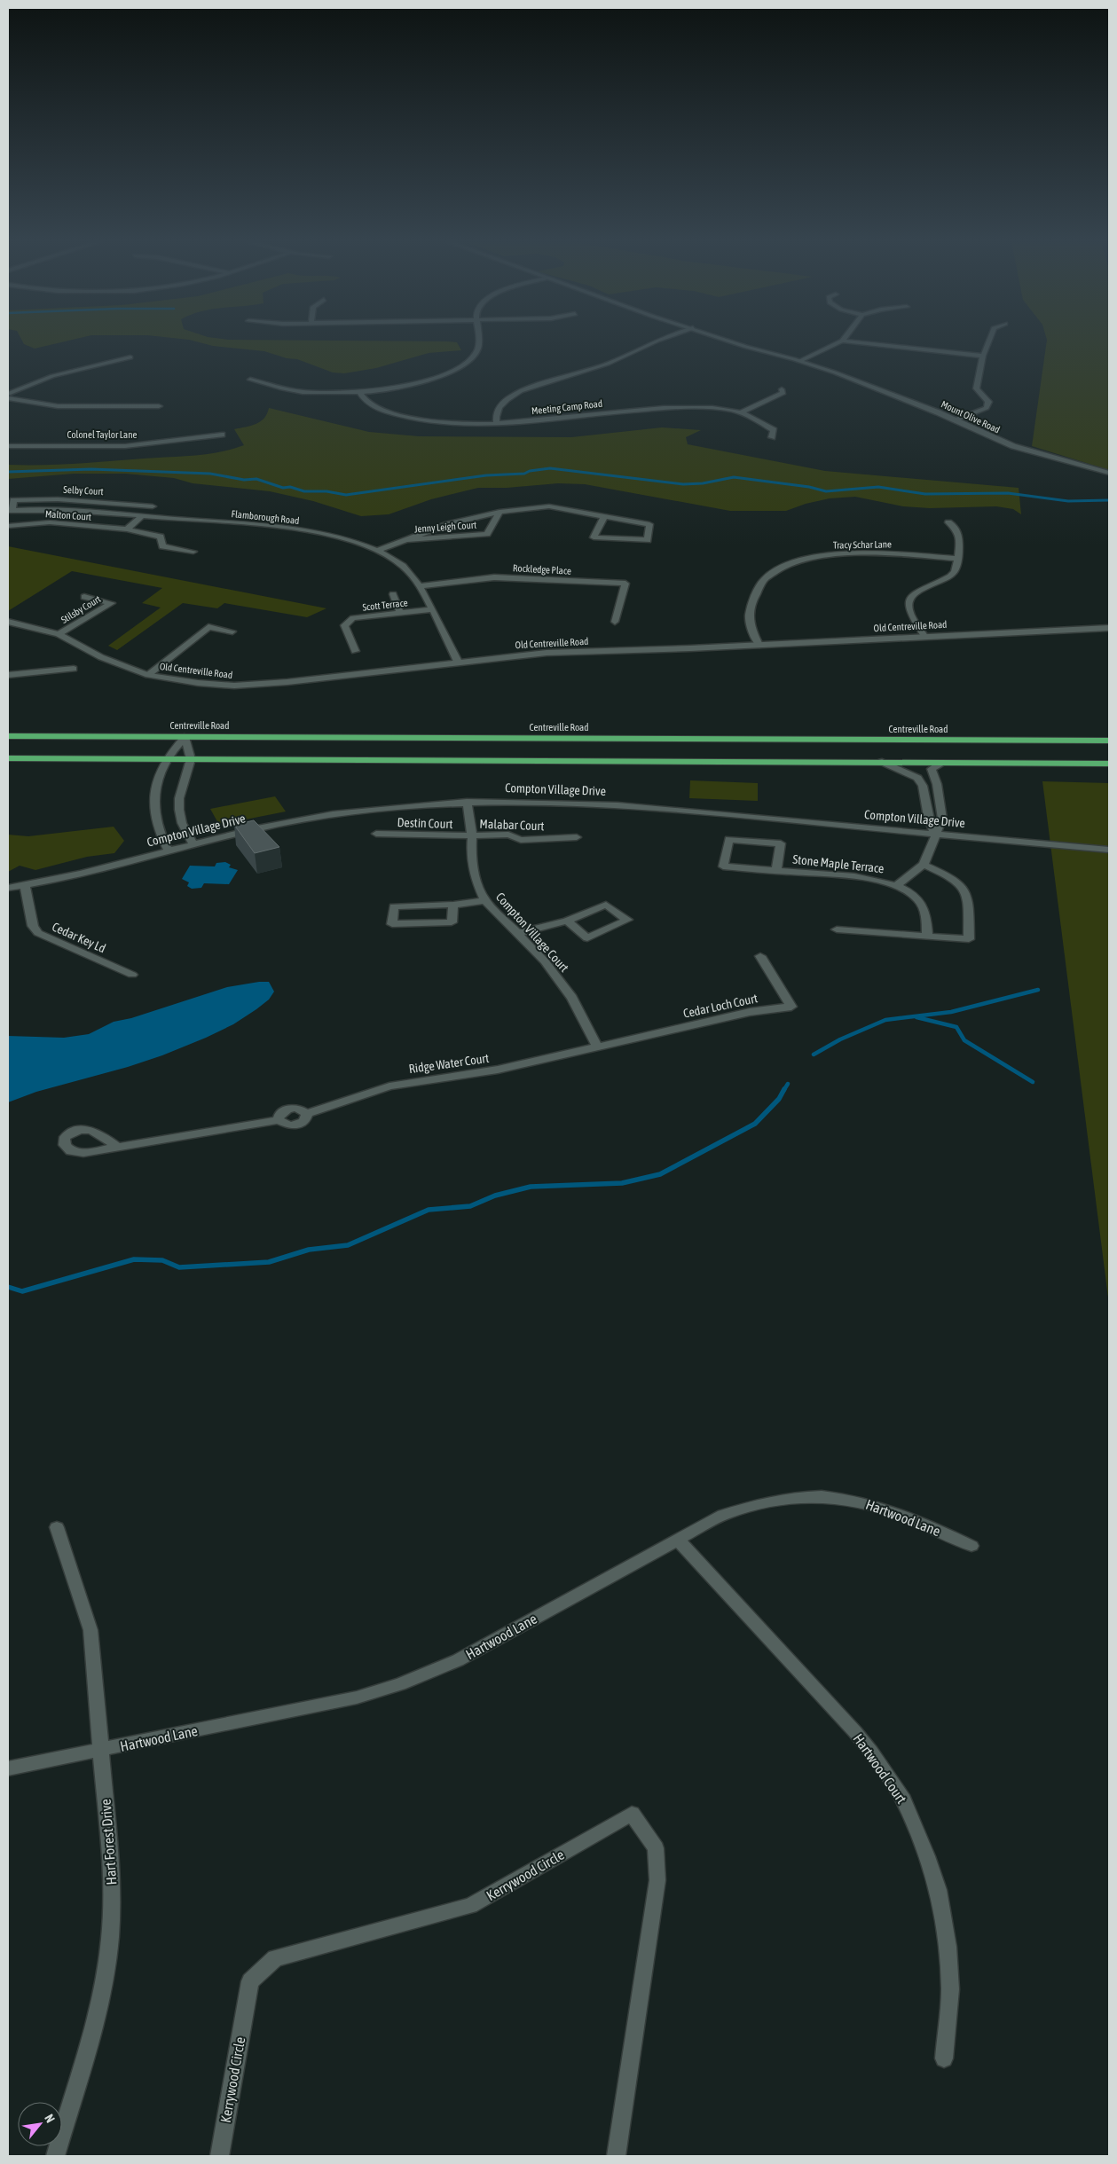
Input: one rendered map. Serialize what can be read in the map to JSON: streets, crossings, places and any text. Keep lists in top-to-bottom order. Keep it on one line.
{"streets":{"highway":["Centreville Road"],"street":["Meeting Camp Road","Mount Olive Road","Colonel Taylor Lane","Selby Court","Malton Court","Flamborough Road","Jenny Leigh Court","Tracy Schar Lane","Rockledge Place","Scott Terrace","Stilsby Court","Old Centreville Road","Compton Village Drive","Destin Court","Malabar Court","Stone Maple Terrace","Compton Village Court","Cedar Key Ld","Cedar Loch Court","Ridge Water Court","Hartwood Lane","Hartwood Court","Hart Forest Drive","Kerrywood Circle"]},"crossings":[["Selby Court","Flamborough Road"],["Flamborough Road","Jenny Leigh Court"],["Flamborough Road","Rockledge Place"],["Flamborough Road","Scott Terrace"],["Flamborough Road","Old Centreville Road"],["Tracy Schar Lane","Old Centreville Road"],["Stilsby Court","Old Centreville Road"],["Compton Village Drive","Stone Maple Terrace"],["Compton Village Drive","Compton Village Court"],["Compton Village Drive","Cedar Key Ld"],["Destin Court","Malabar Court"],["Destin Court","Compton Village Court"],["Malabar Court","Compton Village Court"],["Compton Village Court","Cedar Loch Court"],["Compton Village Court","Ridge Water Court"],["Cedar Loch Court","Ridge Water Court"],["Hartwood Lane","Hartwood Court"],["Hartwood Lane","Hart Forest Drive"]],"north":"top right"}
